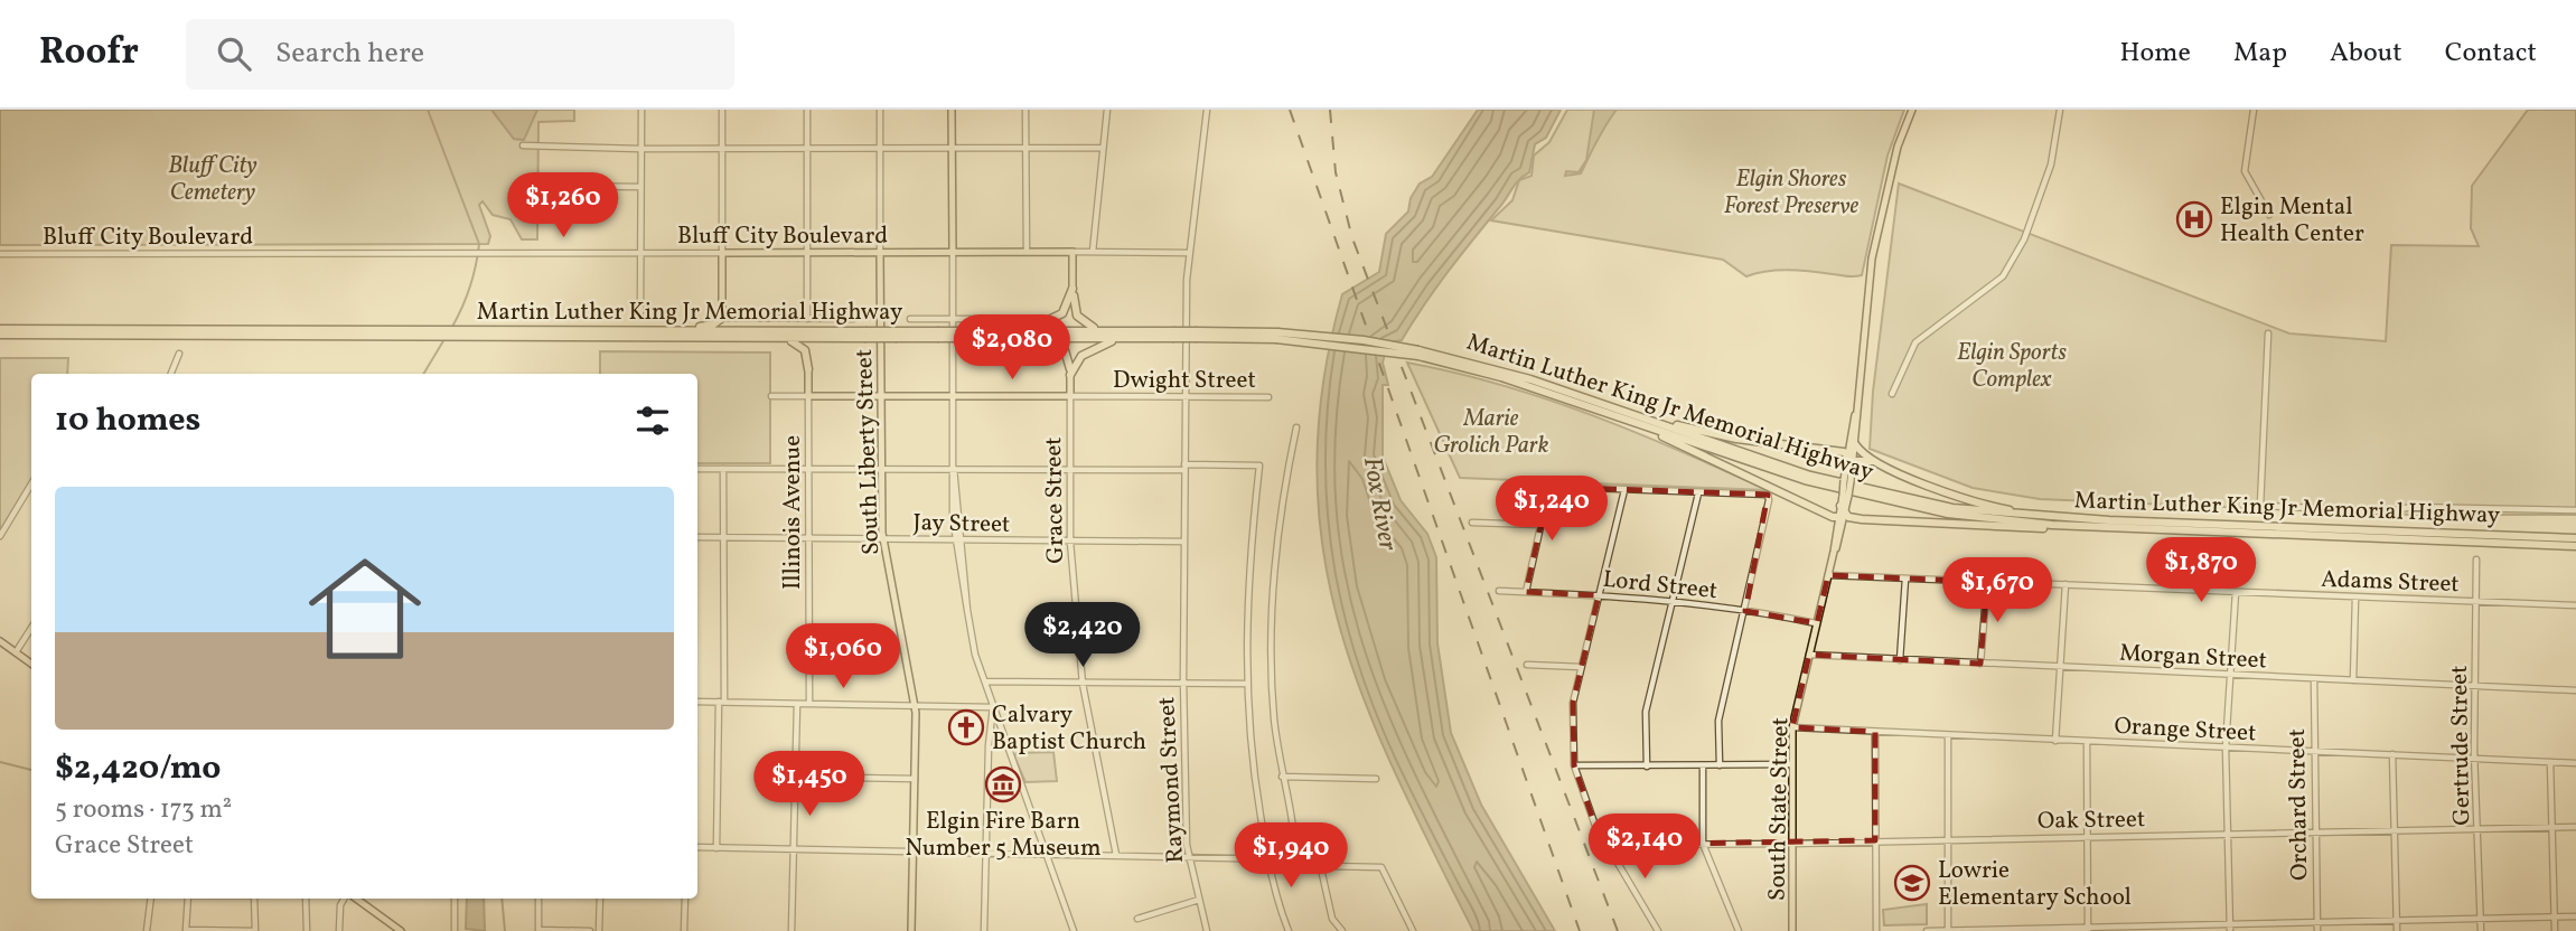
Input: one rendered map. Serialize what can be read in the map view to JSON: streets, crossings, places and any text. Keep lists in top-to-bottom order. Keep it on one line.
{"streets":{"highway":["Martin Luther King Jr Memorial Highway"],"main road":["Bluff City Boulevard","Dwight Street","South Liberty Street","Grace Street","Illinois Avenue","South State Street"],"street":["Jay Street","Adams Street","Lord Street","Morgan Street","Orange Street","Gertrude Street","Raymond Street","Orchard Street","Oak Street"]},"crossings":[["Bluff City Boulevard","South Liberty Street"],["Bluff City Boulevard","Raymond Street"],["Dwight Street","South Liberty Street"],["Dwight Street","Grace Street"],["Dwight Street","Illinois Avenue"],["Dwight Street","Raymond Street"],["South Liberty Street","Jay Street"],["Grace Street","Jay Street"],["Illinois Avenue","Jay Street"],["Jay Street","Raymond Street"],["Adams Street","Gertrude Street"],["Adams Street","South State Street"],["Lord Street","South State Street"],["Morgan Street","Gertrude Street"],["Morgan Street","Orchard Street"],["Morgan Street","South State Street"],["Orange Street","Gertrude Street"],["Orange Street","Orchard Street"],["Orange Street","South State Street"],["Gertrude Street","Oak Street"],["Orchard Street","Oak Street"],["South State Street","Oak Street"]],"water":["Fox River"],"parks":["Bluff City Cemetery","Elgin Shores Forest Preserve","Elgin Sports Complex","Marie Grolich Park"],"places":{"hospital":["Elgin Mental Health Center"],"church":["Calvary Baptist Church"],"museum":["Elgin Fire Barn Number 5 Museum"],"school or university":["Lowrie Elementary School"]},"page":{"header":"Roofr","search":"Search here","nav":["Home","Map","About","Contact"],"price":["$1,260","$2,080","$1,240","$1,870","$1,670","$2,420","$1,060","$1,450","$2,140","$1,940"],"heading":"10 homes","list":[{"name":"$2,420/mo","note":"5 rooms · 173 m² · Grace Street"}]}}
